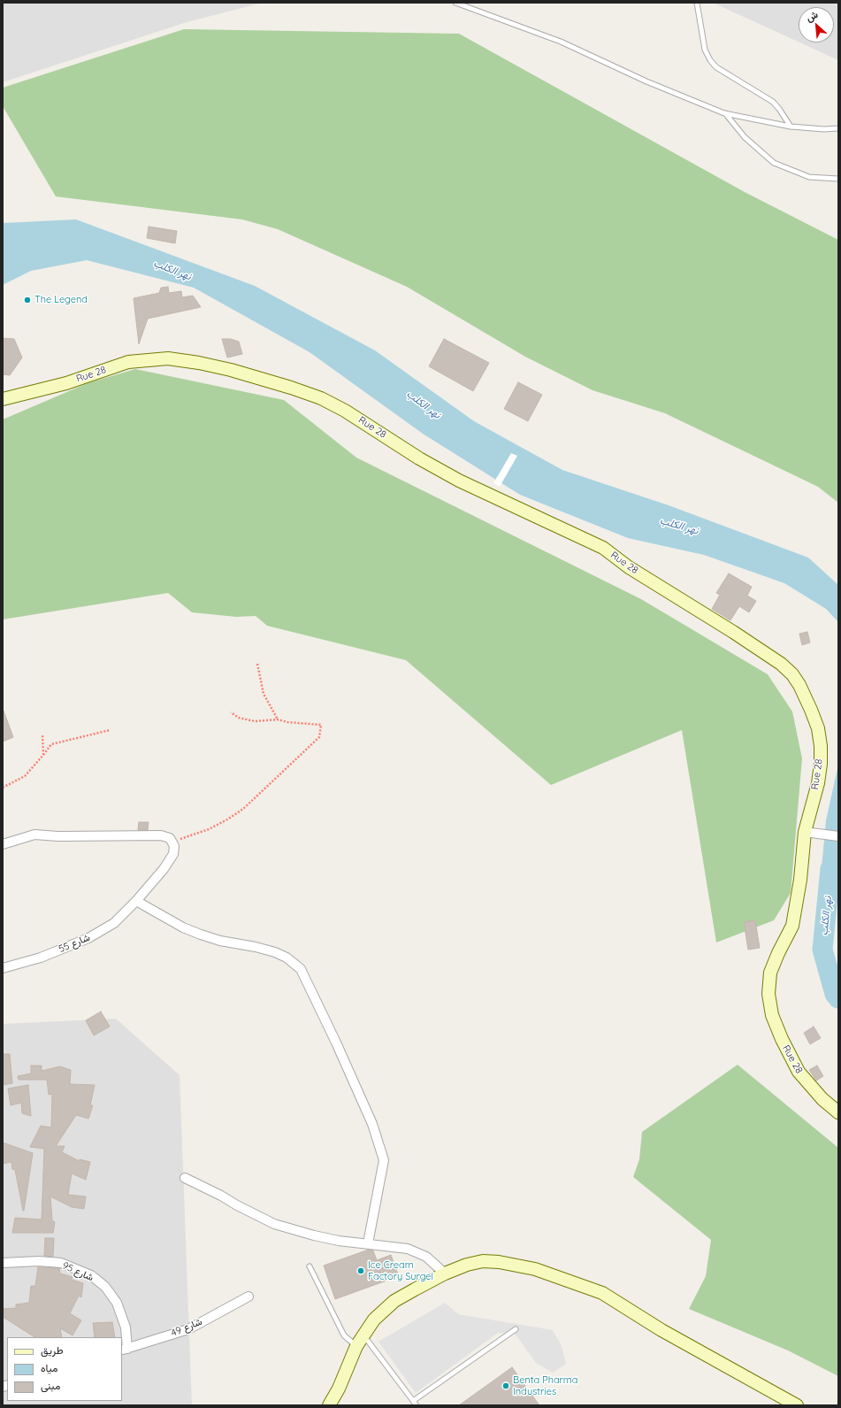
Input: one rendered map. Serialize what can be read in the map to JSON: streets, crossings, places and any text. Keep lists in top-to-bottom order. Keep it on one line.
{"streets":{"street":["Rue 28","شارع 55","شارع 95","شارع 49"]},"crossings":[["شارع 95","شارع 49"]],"water":["نهر الكلب"],"places":["The Legend","Ice Cream Factory Surgel","Benta Pharma Industries"],"legend":["طريق","مياه","مبنى"],"north":"top left"}
